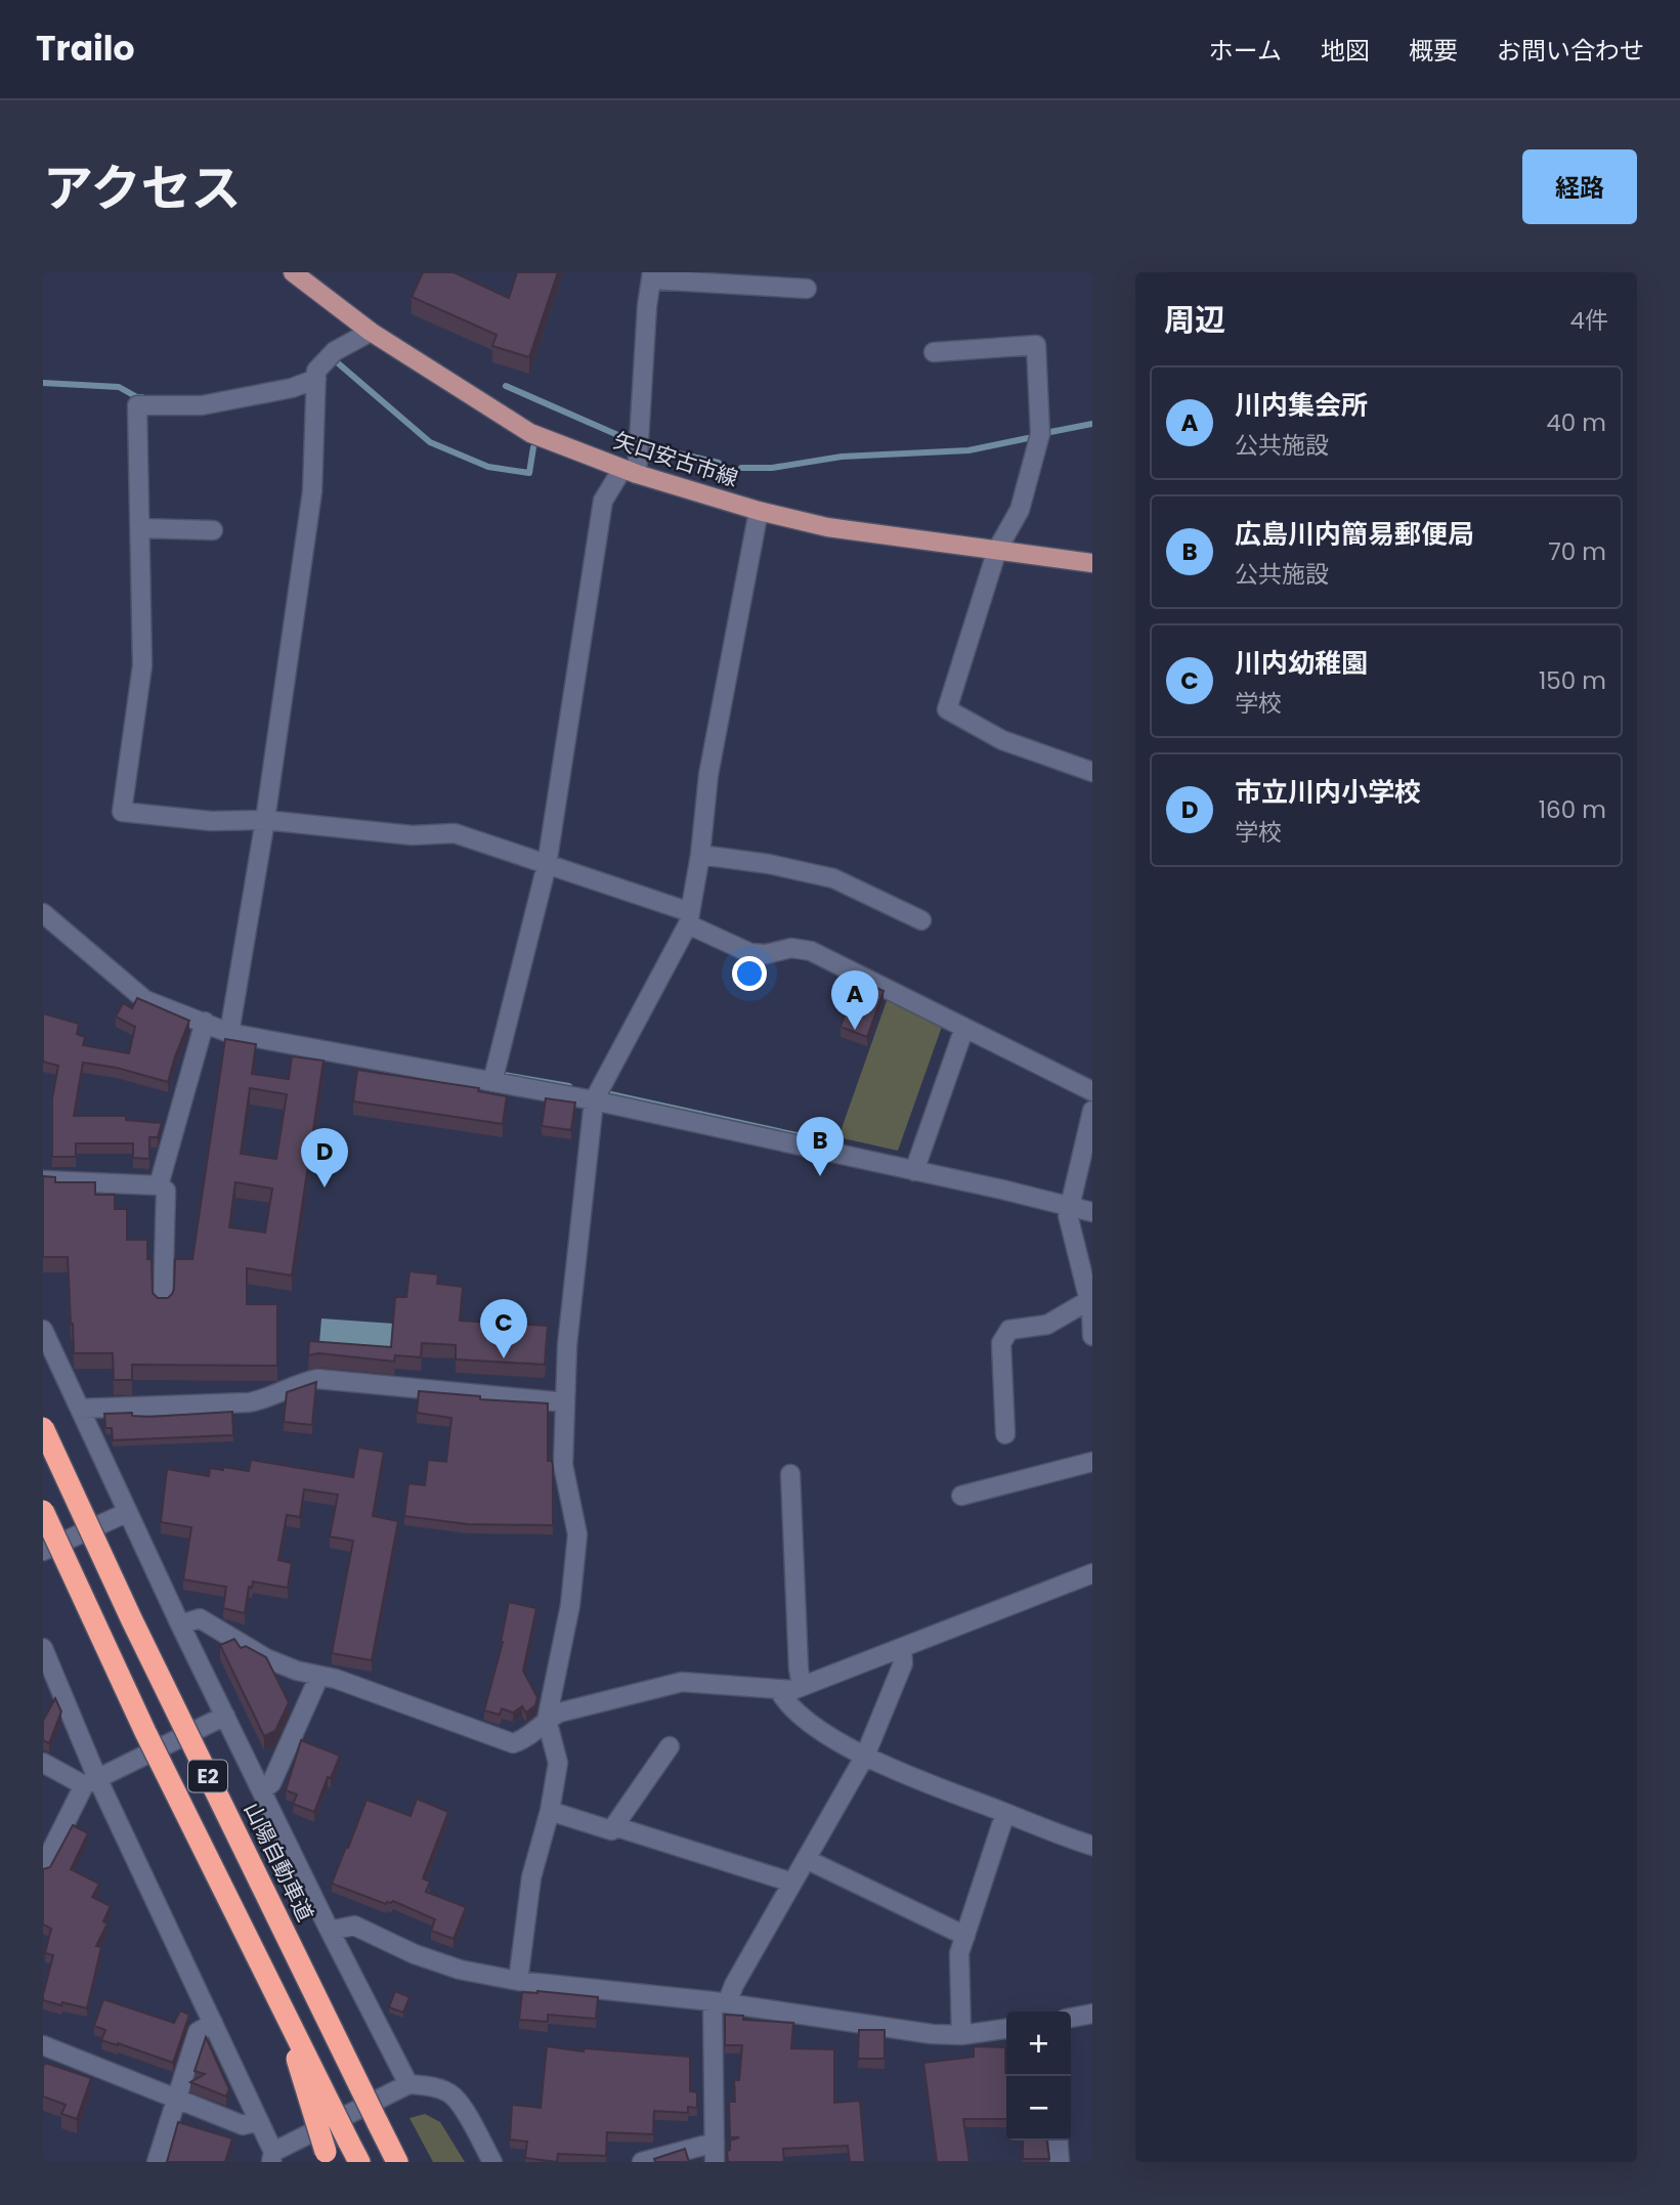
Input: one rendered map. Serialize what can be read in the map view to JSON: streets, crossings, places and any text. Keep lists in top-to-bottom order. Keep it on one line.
{"streets":{"highway":["E2","山陽自動車道"],"main road":["矢口安古市線"]},"page":{"header":"Trailo","nav":["ホーム","地図","概要","お問い合わせ"],"title":"アクセス","buttons":"経路","heading":["周辺","4件"],"list":[{"mark":"A","name":"川内集会所","note":"公共施設","value":"40 m"},{"mark":"B","name":"広島川内簡易郵便局","note":"公共施設","value":"70 m"},{"mark":"C","name":"川内幼稚園","note":"学校","value":"150 m"},{"mark":"D","name":"市立川内小学校","note":"学校","value":"160 m"}],"pins":["A","B","D","C"],"map_buttons":["+","−"]}}
